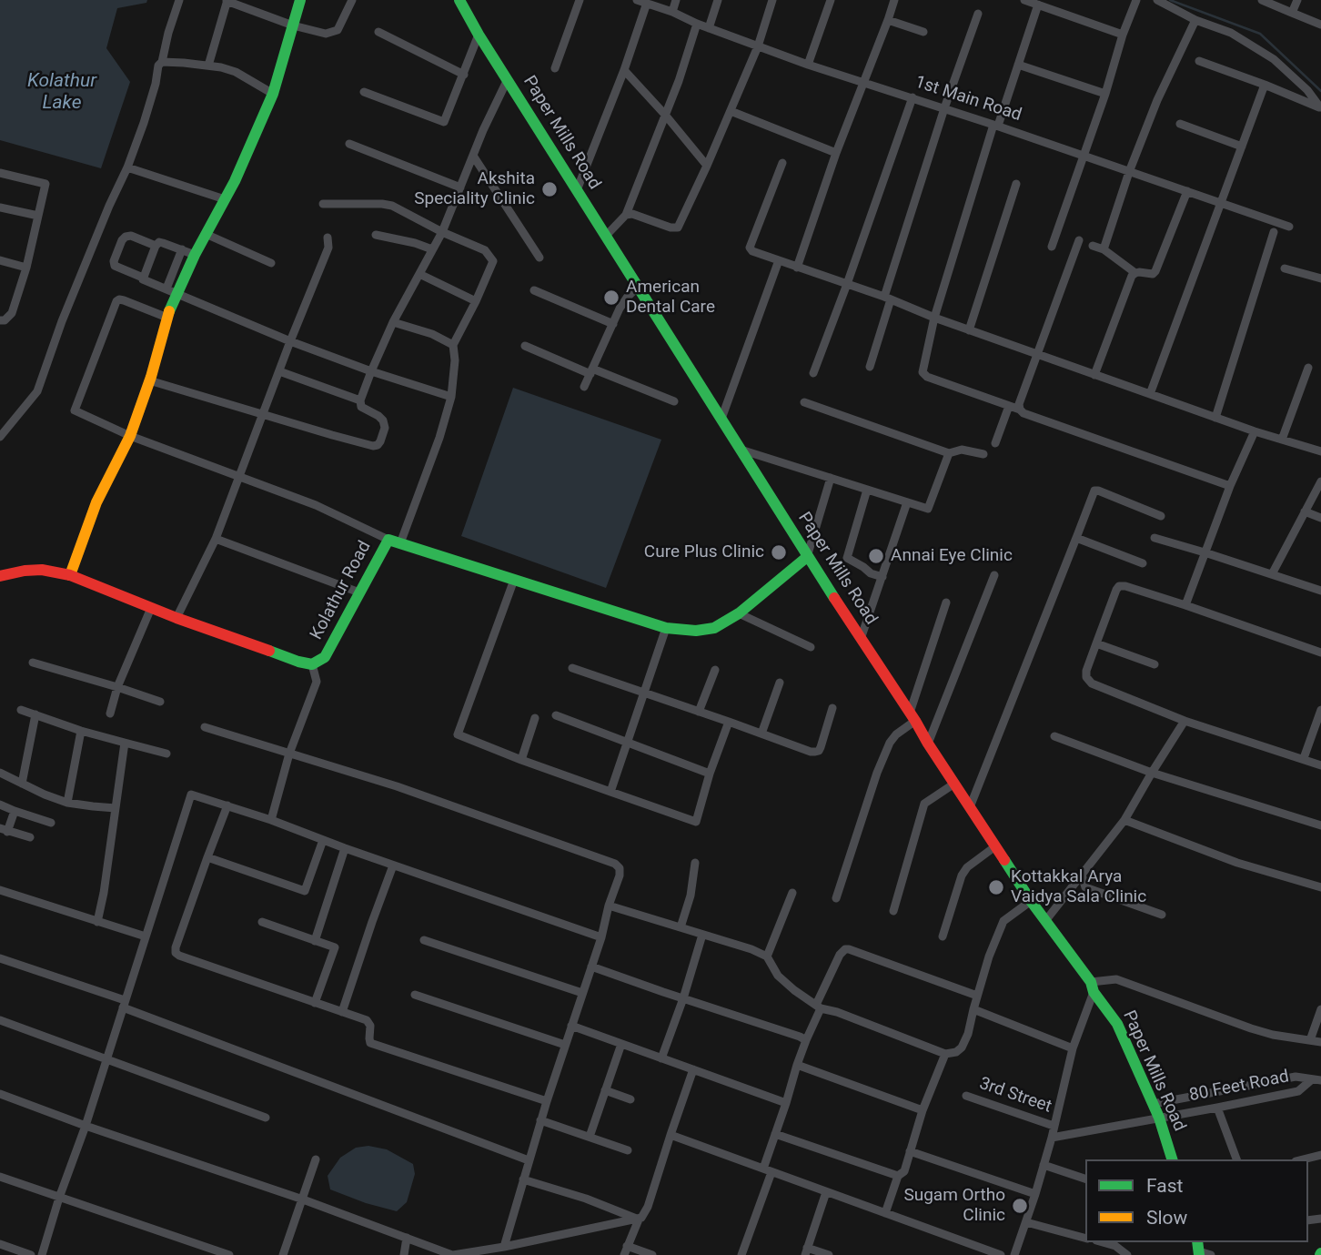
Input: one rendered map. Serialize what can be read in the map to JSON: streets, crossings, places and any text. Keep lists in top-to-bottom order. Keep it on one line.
{"streets":{"main road":["Paper Mills Road","Kolathur Road"],"street":["1st Main Road","80 Feet Road","3rd Street"]},"crossings":[["Paper Mills Road","Kolathur Road"],["Paper Mills Road","80 Feet Road"]],"water":["Kolathur Lake"],"places":["Akshita Speciality Clinic","American Dental Care","Cure Plus Clinic","Annai Eye Clinic","Kottakkal Arya Vaidya Sala Clinic","Sugam Ortho Clinic"],"legend":["Fast","Slow"]}
